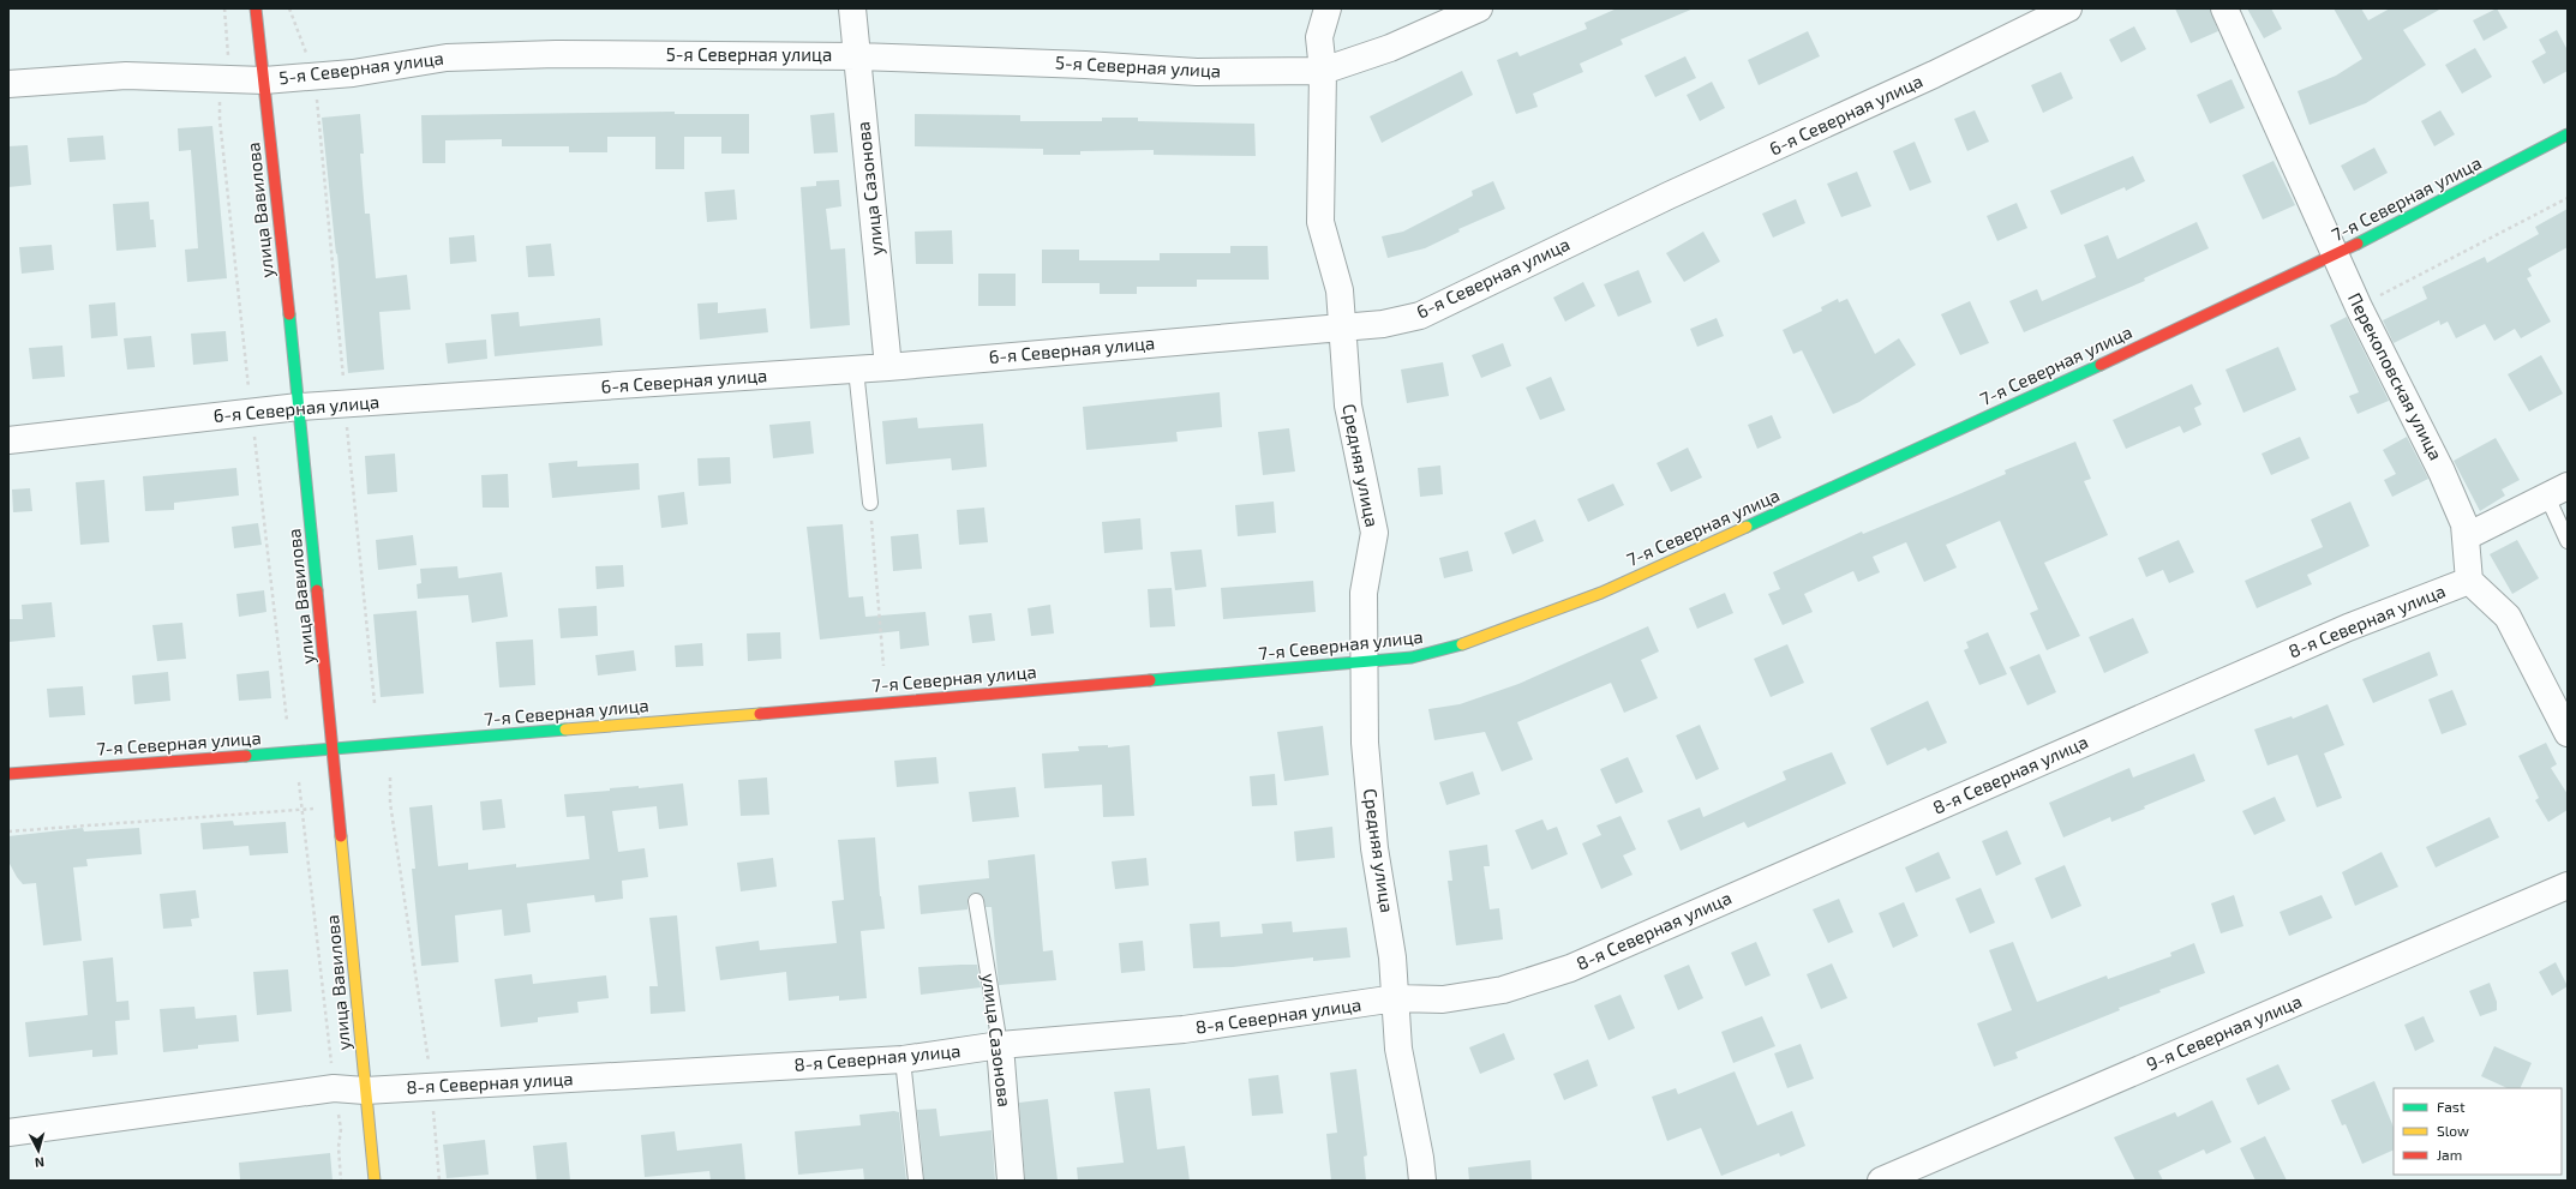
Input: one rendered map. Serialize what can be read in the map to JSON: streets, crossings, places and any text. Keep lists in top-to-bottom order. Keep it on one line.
{"streets":{"main road":["7-я Северная улица","улица Вавилова"],"street":["5-я Северная улица","6-я Северная улица","улица Сазонова","Перекоповская улица","Средняя улица","8-я Северная улица","9-я Северная улица"]},"crossings":[["5-я Северная улица","улица Сазонова"],["5-я Северная улица","улица Вавилова"],["5-я Северная улица","Средняя улица"],["6-я Северная улица","улица Сазонова"],["6-я Северная улица","улица Вавилова"],["6-я Северная улица","Средняя улица"],["улица Сазонова","8-я Северная улица"],["7-я Северная улица","улица Вавилова"],["7-я Северная улица","Перекоповская улица"],["7-я Северная улица","Средняя улица"],["улица Вавилова","8-я Северная улица"],["Перекоповская улица","8-я Северная улица"],["Средняя улица","8-я Северная улица"]],"legend":["Fast","Slow","Jam"],"north":"bottom"}
